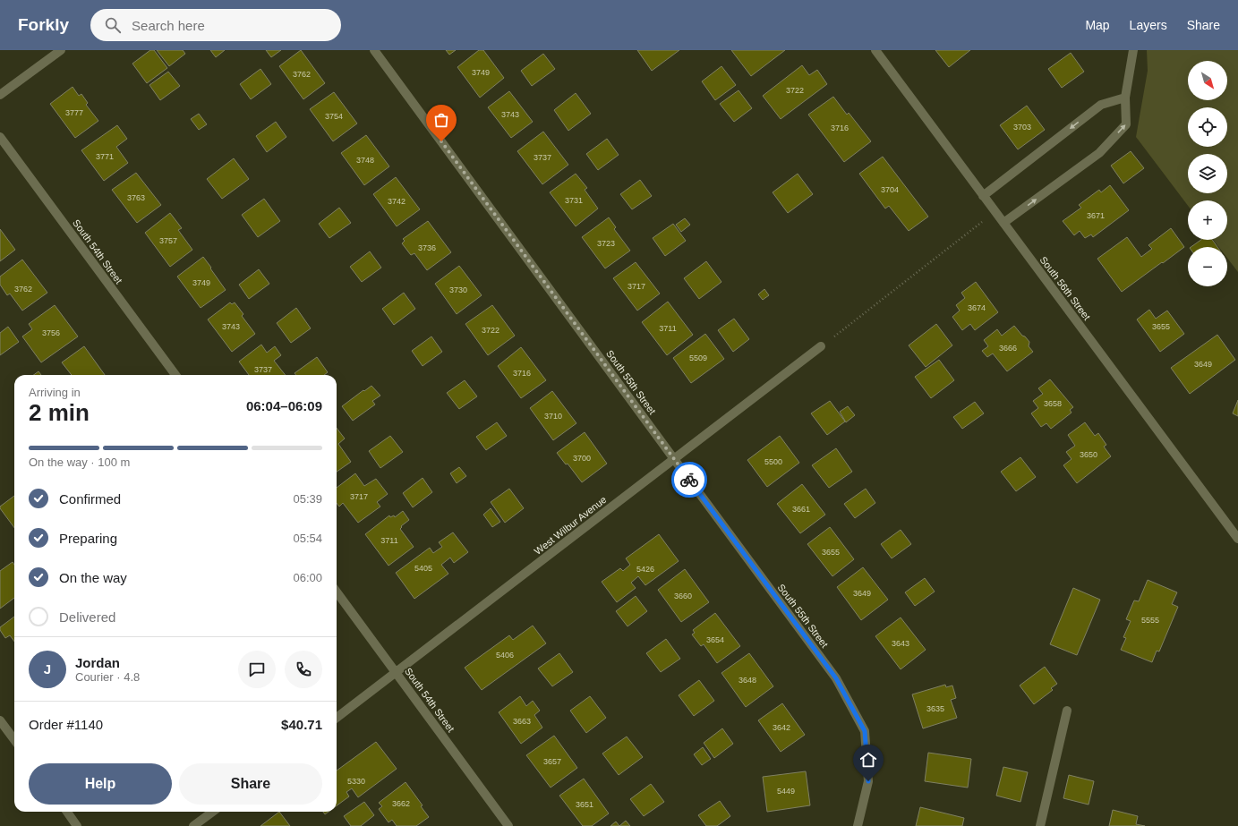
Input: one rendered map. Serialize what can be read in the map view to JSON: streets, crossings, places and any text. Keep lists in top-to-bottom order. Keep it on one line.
{"streets":{"street":["South 54th Street","South 56th Street","South 55th Street","West Wilbur Avenue"]},"crossings":[["South 54th Street","West Wilbur Avenue"],["South 55th Street","West Wilbur Avenue"]],"house_numbers":["3749","3762","3722","3777","3743","3754","3703","3716","3771","3737","3748","3704","3763","3731","3742","3671","3757","3723","3736","3749","3717","3762","3730","3674","3743","3655","3711","3722","3756","3666","5509","3649","3737","3716","3658","3710","3650","3700","5500","3717","3661","3711","3655","5405","5426","3649","3660","5555","3654","3643","5406","3648","3635","3663","3642","3657","5330","5449","3662","3651"],"north":"bottom right","page":{"header":"Forkly","search":"Search here","nav":["Map","Layers","Share"],"map_buttons":["+","−"],"heading":["2 min","Arriving in","06:04–06:09"],"panel":["Jordan","Courier · 4.8","Order #1140","$40.71"],"bar":"On the way · 100 m","list":[["Confirmed","05:39"],["Preparing","05:54"],["On the way","06:00"],"Delivered"],"round":"J","buttons":["Help","Share"]}}
